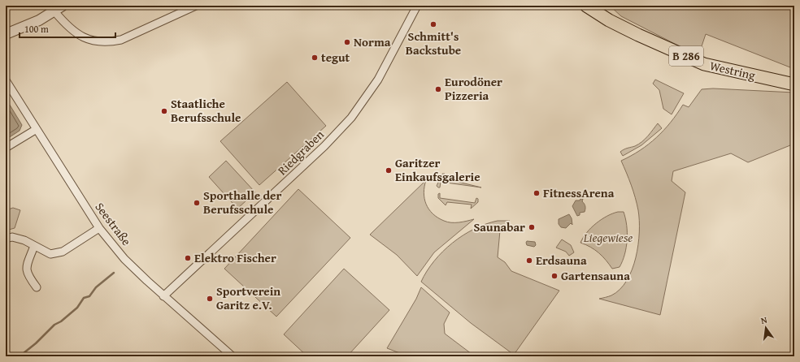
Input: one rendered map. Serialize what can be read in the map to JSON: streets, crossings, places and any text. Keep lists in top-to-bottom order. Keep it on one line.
{"streets":{"main road":["B 286","Westring"],"street":["Riedgraben","Seestraße"]},"crossings":[["Riedgraben","Seestraße"]],"parks":["Liegewiese"],"places":["Schmitt's Backstube","Norma","tegut","Eurodöner Pizzeria","Staatliche Berufsschule","Garitzer Einkaufsgalerie","FitnessArena","Sporthalle der Berufsschule","Saunabar","Elektro Fischer","Erdsauna","Gartensauna","Sportverein Garitz e.V."],"scale_bar":"100 m","north":"top"}
